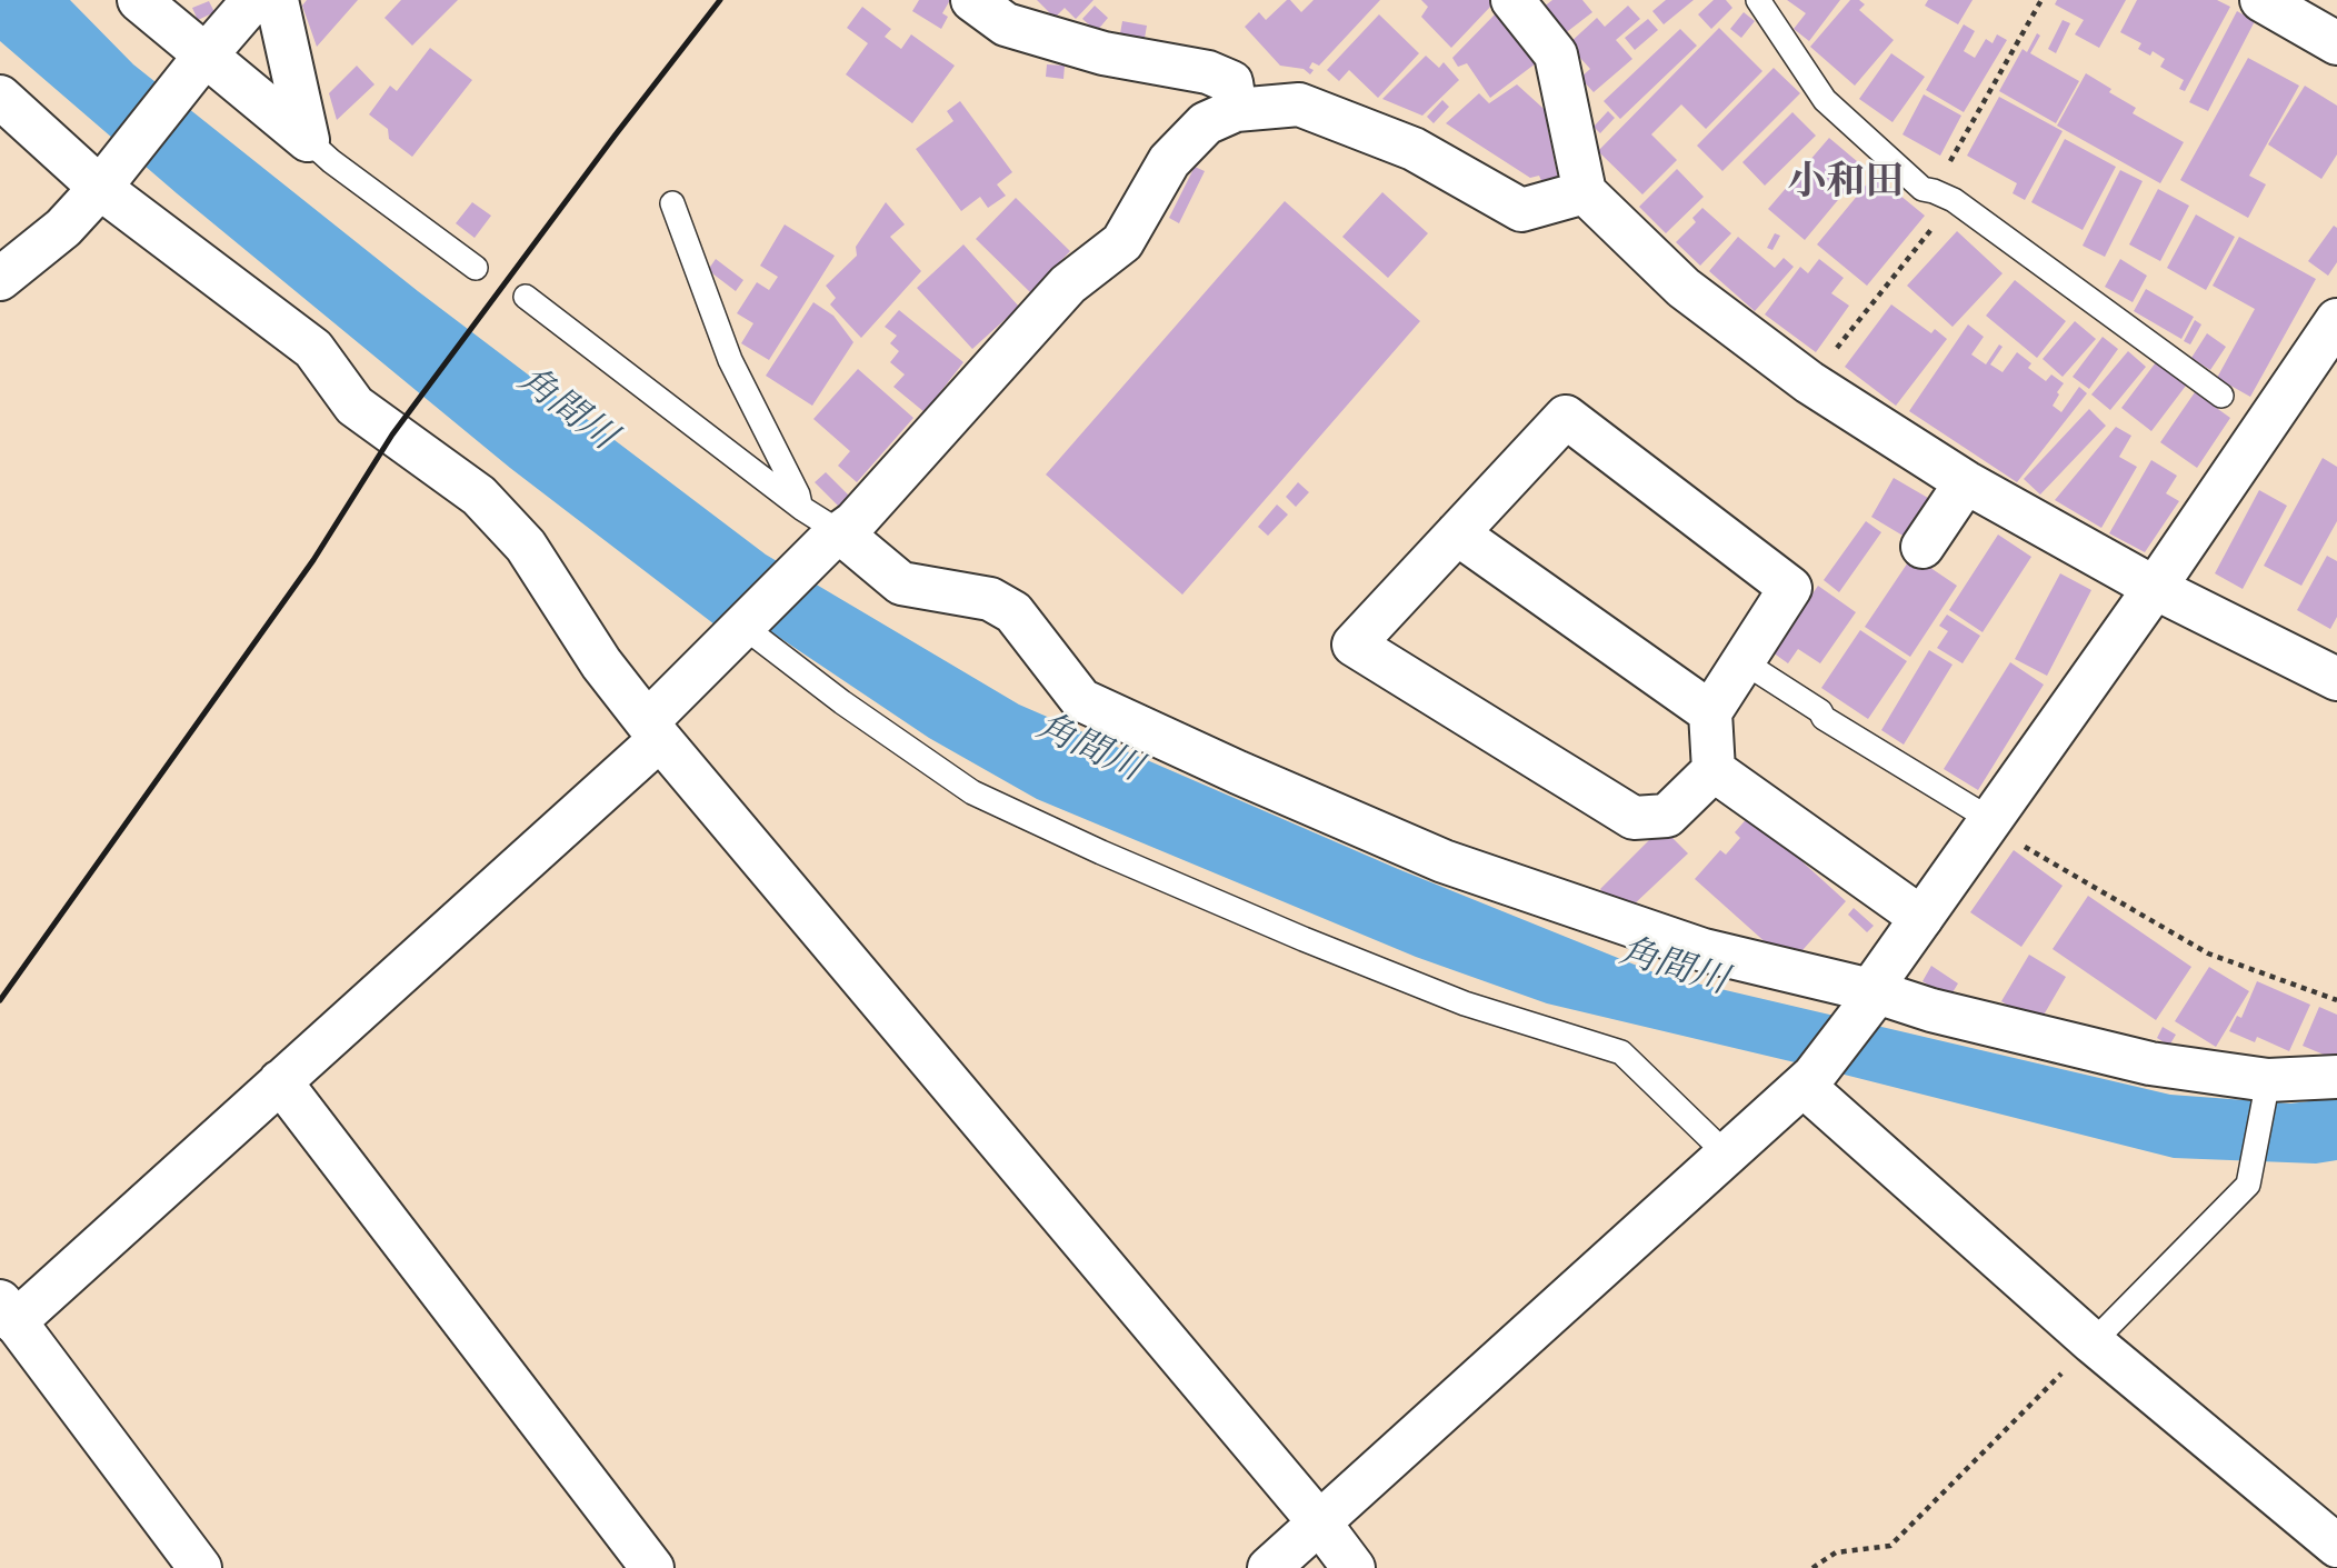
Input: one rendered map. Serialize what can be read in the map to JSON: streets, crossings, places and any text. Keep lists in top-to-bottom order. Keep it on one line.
{"districts":["小和田"],"water":["角間川"]}
